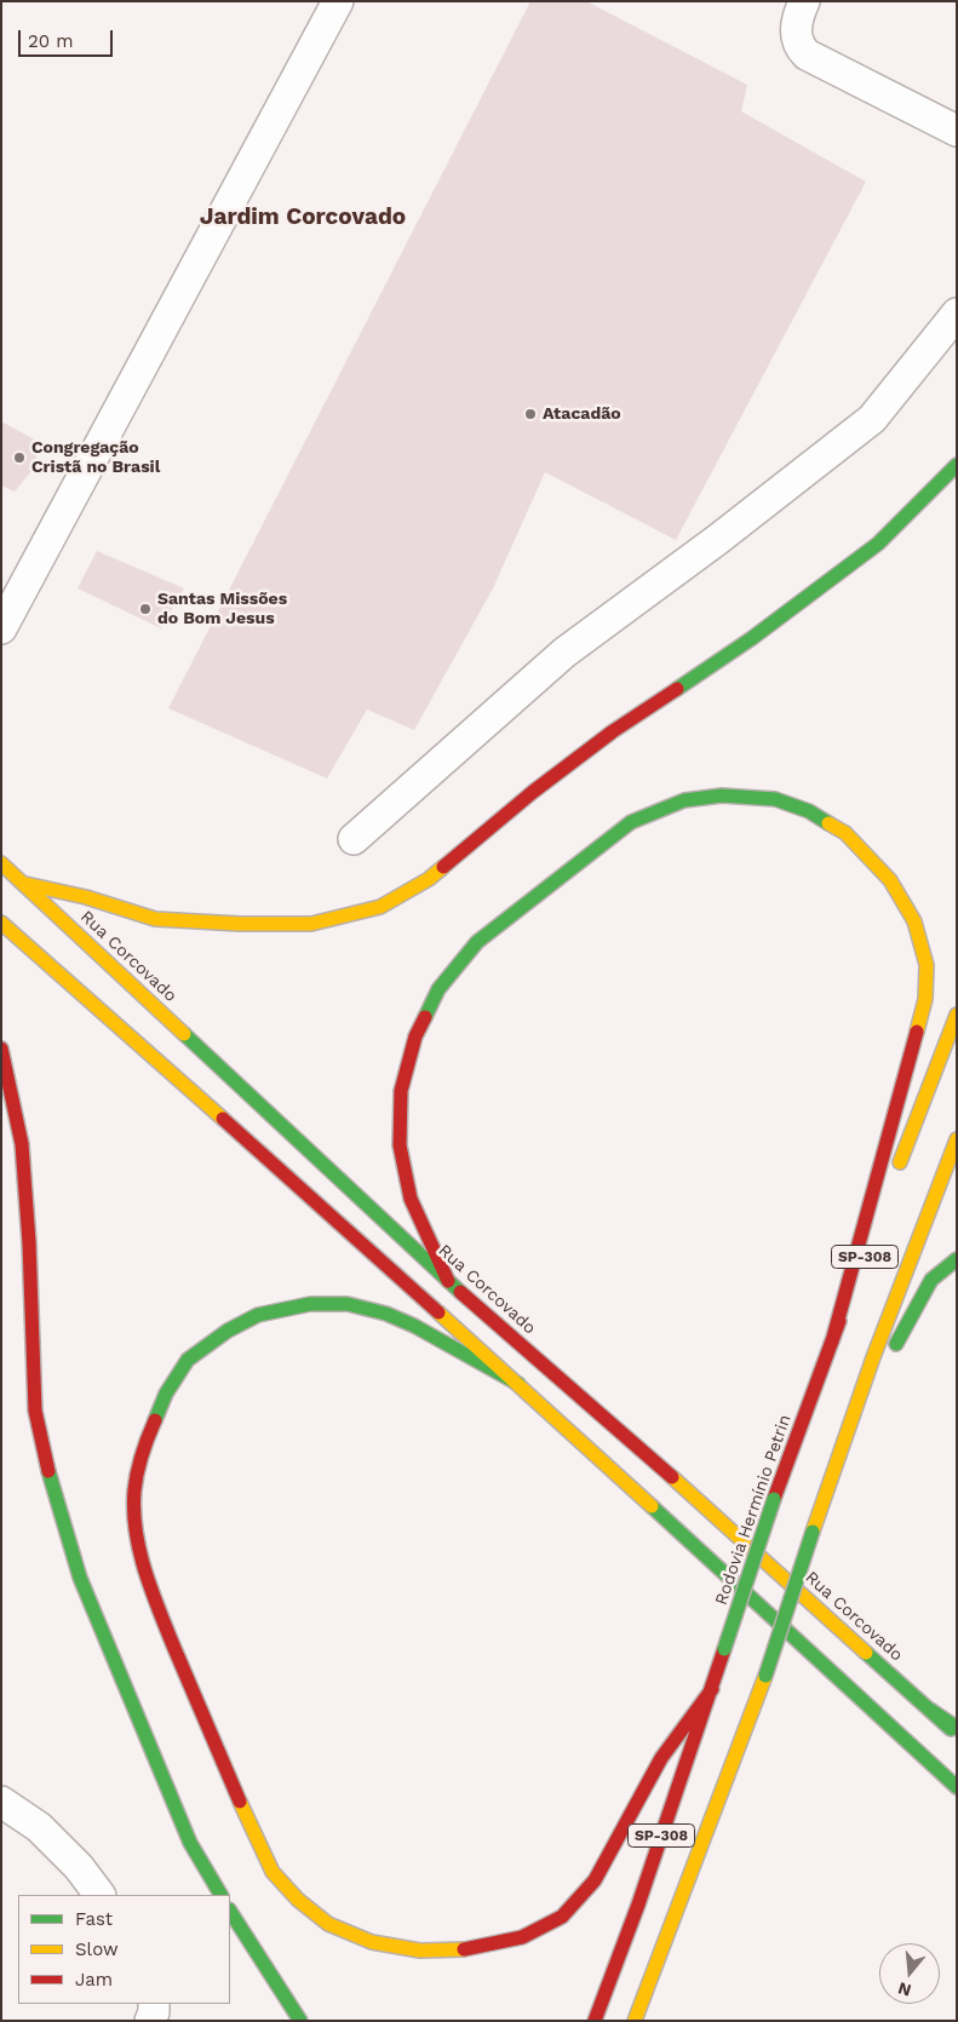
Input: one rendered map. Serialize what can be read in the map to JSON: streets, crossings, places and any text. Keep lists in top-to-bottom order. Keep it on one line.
{"streets":{"main road":["Rua Corcovado","SP-308","Rodovia Hermínio Petrin"]},"districts":["Jardim Corcovado"],"places":["Atacadão","Congregação Cristã no Brasil","Santas Missões do Bom Jesus"],"legend":["Fast","Slow","Jam"],"scale_bar":"20 m","north":"bottom"}
